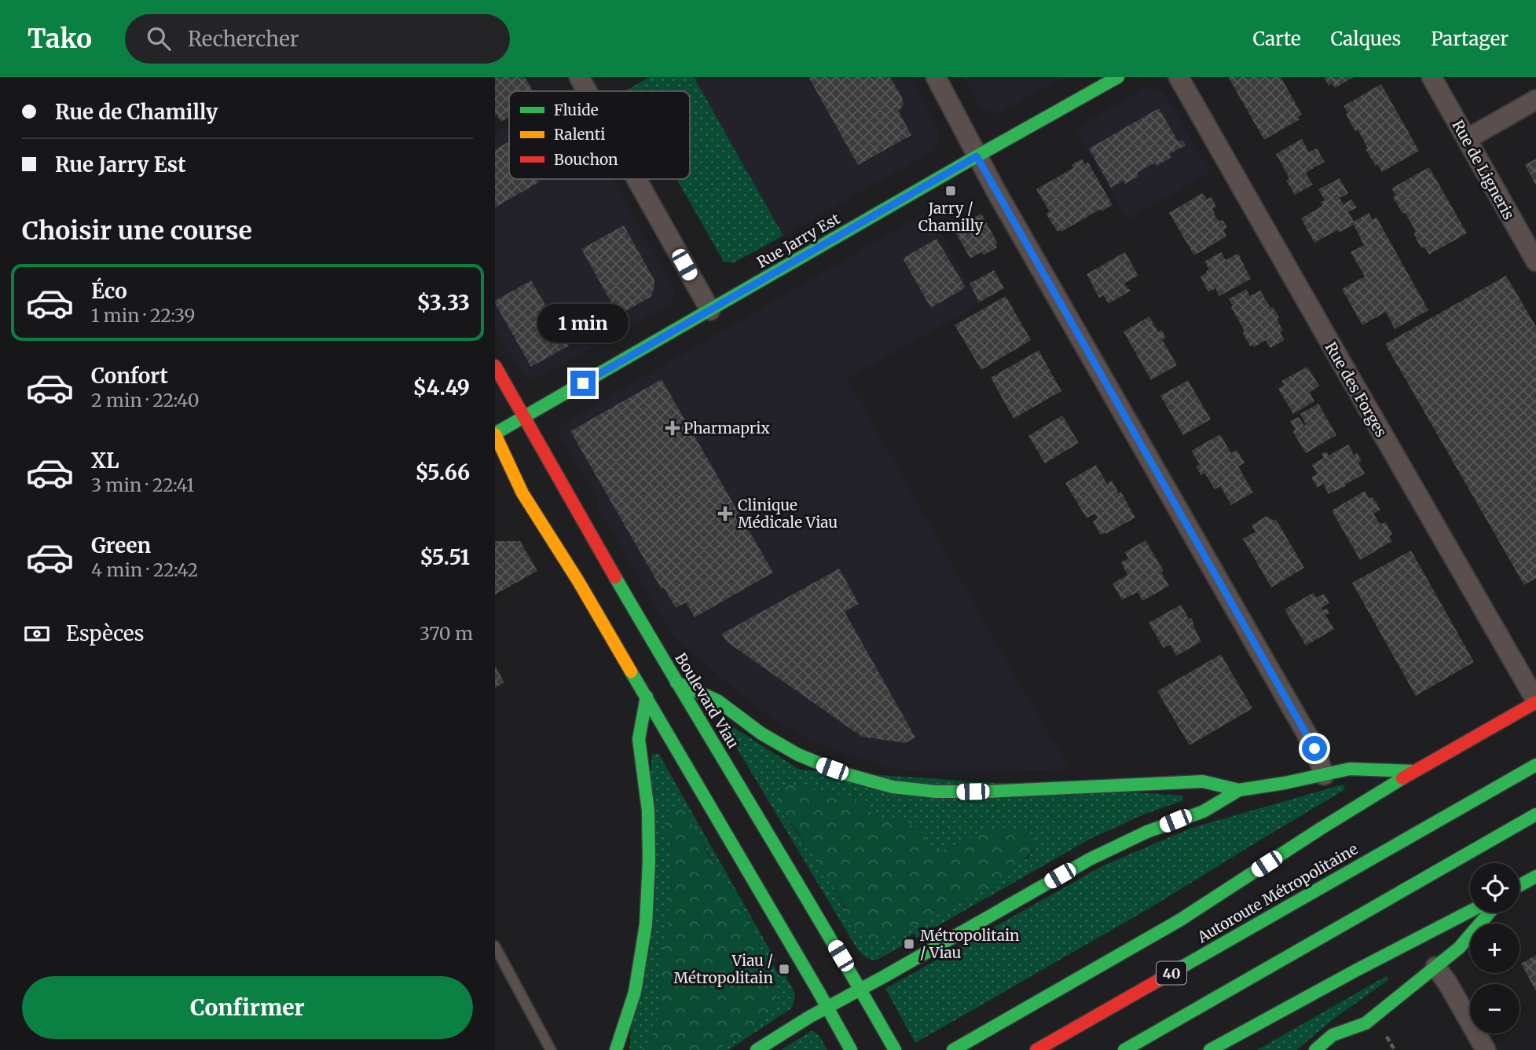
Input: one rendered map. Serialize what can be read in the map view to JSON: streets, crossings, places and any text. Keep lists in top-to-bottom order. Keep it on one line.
{"streets":{"main road":["Rue Jarry Est","Boulevard Viau","Autoroute Métropolitaine","40"],"street":["Rue de Ligneris","Rue des Forges"]},"crossings":[["Rue Jarry Est","Boulevard Viau"]],"places":{"transit":["Jarry / Chamilly","Métropolitain / Viau","Viau / Métropolitain"],"health":["Pharmaprix","Clinique Médicale Viau"]},"legend":["Fluide","Ralenti","Bouchon"],"page":{"header":"Tako","search":"Rechercher","nav":["Carte","Calques","Partager"],"banner":["Rue de Chamilly","Rue Jarry Est"],"heading":"Choisir une course","list":[{"name":"Éco","note":"1 min · 22:39","value":"$3.33"},{"name":"Confort","note":"2 min · 22:40","value":"$4.49"},{"name":"XL","note":"3 min · 22:41","value":"$5.66"},{"name":"Green","note":"4 min · 22:42","value":"$5.51"}],"bubble":"1 min","pay":["Espèces","370 m"],"map_buttons":["+","−"],"buttons":"Confirmer"}}
